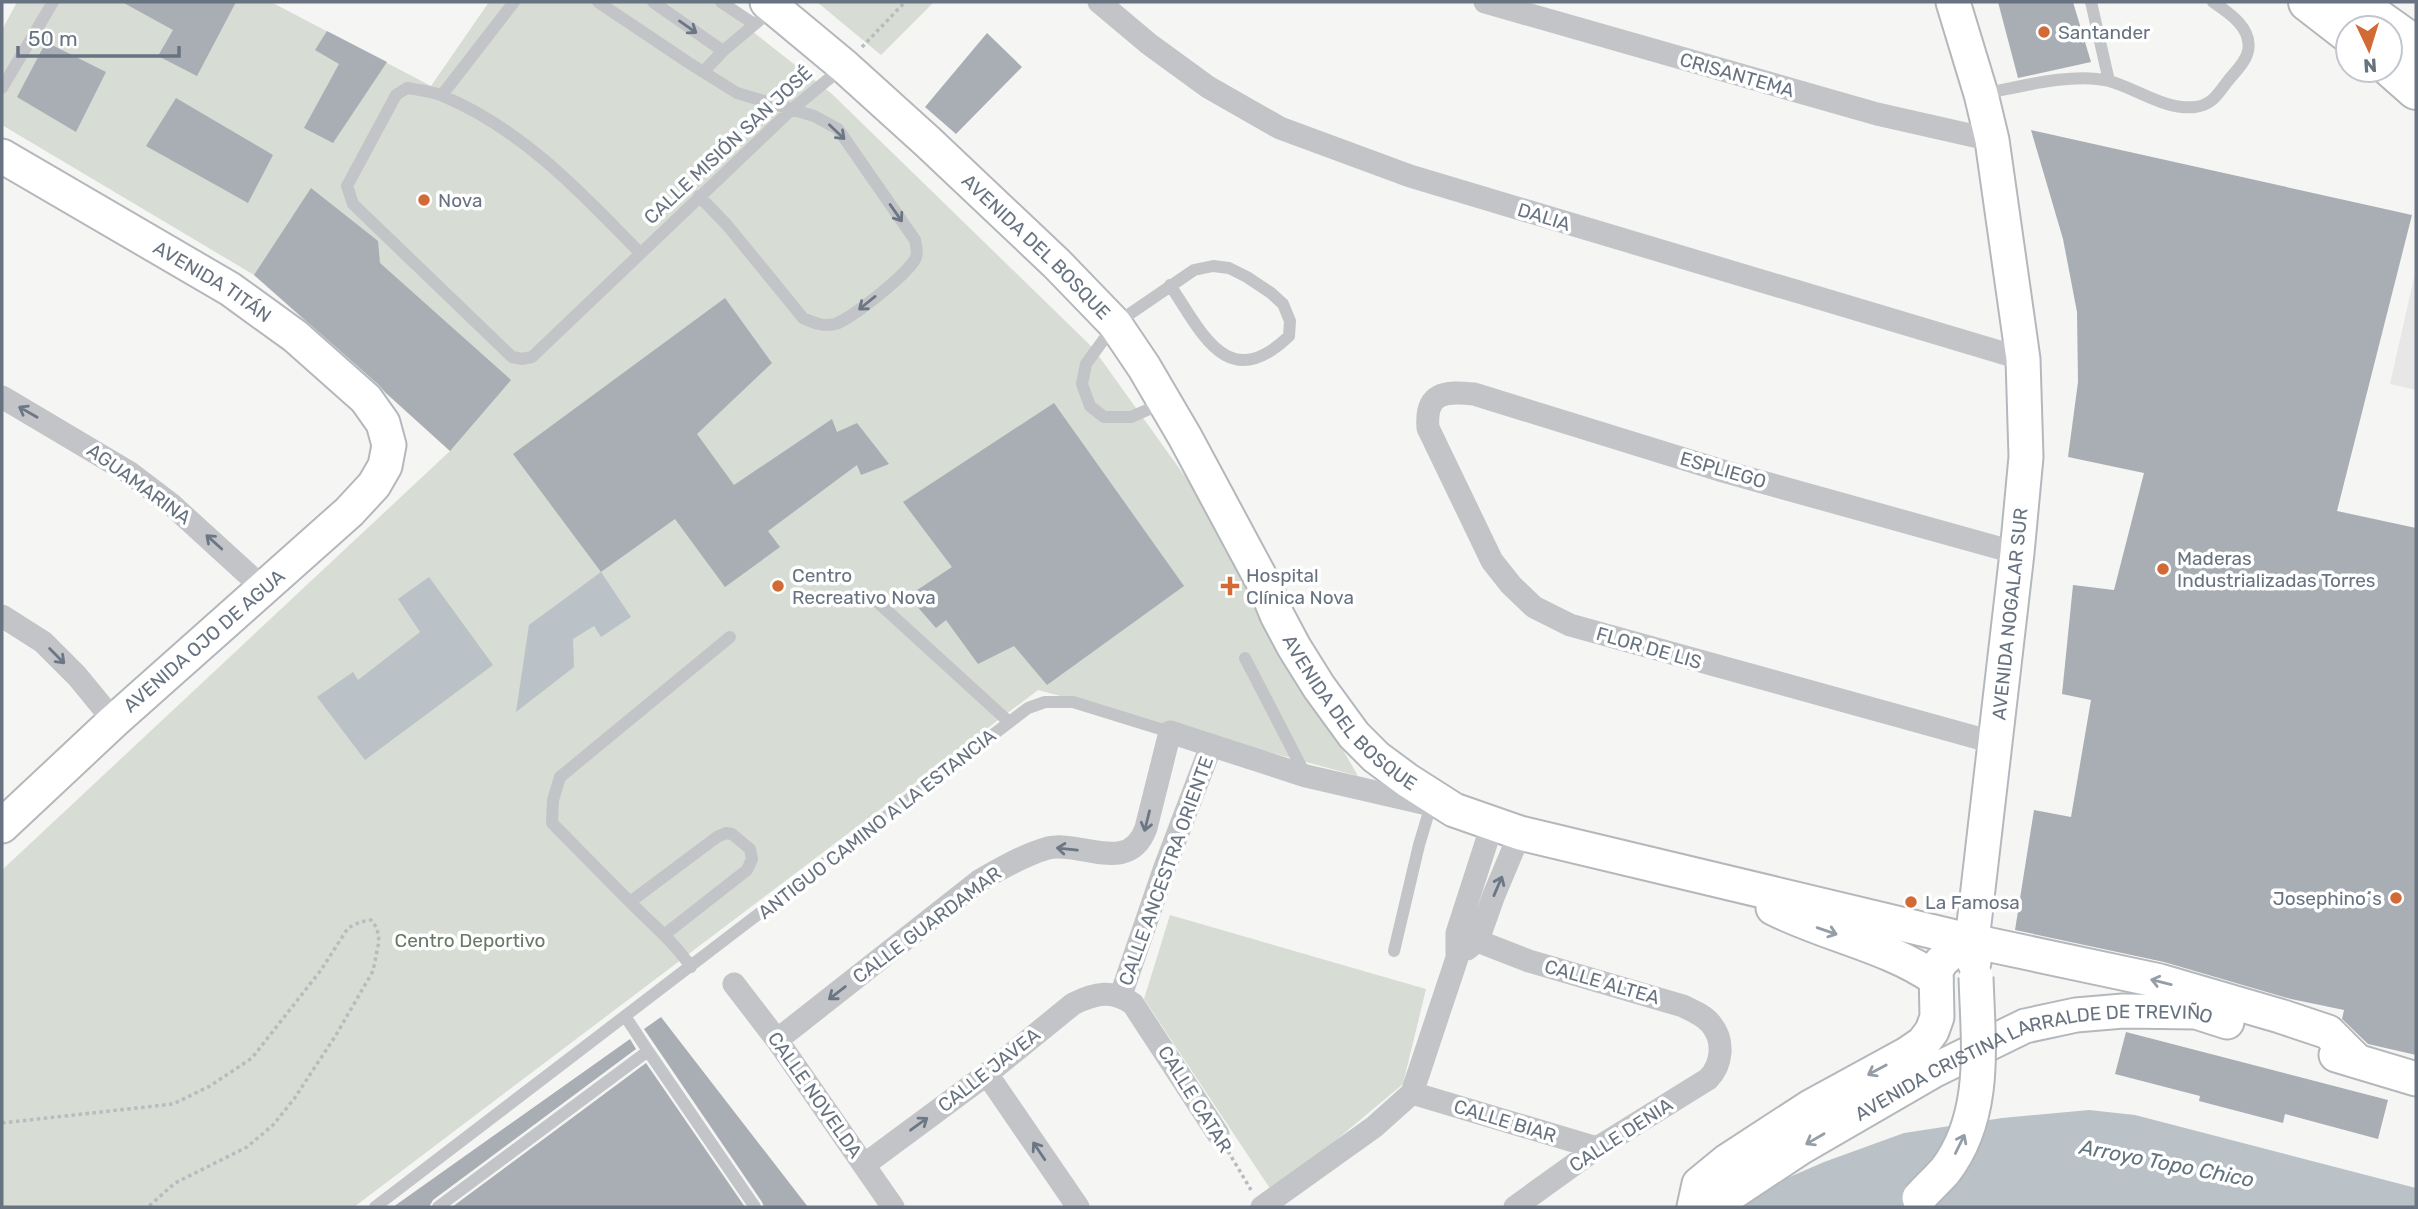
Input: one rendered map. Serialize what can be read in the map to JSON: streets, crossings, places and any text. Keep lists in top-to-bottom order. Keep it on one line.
{"streets":{"main road":["AVENIDA DEL BOSQUE","AVENIDA TITÁN","AVENIDA NOGALAR SUR","AVENIDA OJO DE AGUA","AVENIDA CRISTINA LARRALDE DE TREVIÑO"],"street":["CRISANTEMA","DALIA","ESPLIEGO","AGUAMARINA","FLOR DE LIS","ANTIGUO CAMINO A LA ESTANCIA","CALLE ANCESTRA ORIENTE","CALLE GUARDAMAR","CALLE ALTEA","CALLE JAVEA","CALLE NOVELDA","CALLE CATAR","CALLE BIAR","CALLE DENIA"],"lane":["CALLE MISIÓN SAN JOSÉ"]},"crossings":[["CRISANTEMA","AVENIDA NOGALAR SUR"],["CALLE MISIÓN SAN JOSÉ","AVENIDA DEL BOSQUE"],["DALIA","AVENIDA NOGALAR SUR"],["AVENIDA DEL BOSQUE","AVENIDA NOGALAR SUR"],["AVENIDA DEL BOSQUE","ANTIGUO CAMINO A LA ESTANCIA"],["AVENIDA DEL BOSQUE","AVENIDA CRISTINA LARRALDE DE TREVIÑO"],["AVENIDA TITÁN","AVENIDA OJO DE AGUA"],["ESPLIEGO","AVENIDA NOGALAR SUR"],["ESPLIEGO","FLOR DE LIS"],["AGUAMARINA","AVENIDA OJO DE AGUA"],["AVENIDA NOGALAR SUR","FLOR DE LIS"],["ANTIGUO CAMINO A LA ESTANCIA","CALLE ANCESTRA ORIENTE"],["CALLE ANCESTRA ORIENTE","CALLE GUARDAMAR"],["CALLE ANCESTRA ORIENTE","CALLE JAVEA"],["CALLE ANCESTRA ORIENTE","CALLE CATAR"],["CALLE GUARDAMAR","CALLE NOVELDA"],["CALLE ALTEA","CALLE DENIA"],["CALLE JAVEA","CALLE NOVELDA"],["CALLE JAVEA","CALLE CATAR"],["CALLE BIAR","CALLE DENIA"]],"one_way":["CALLE GUARDAMAR","CALLE JAVEA","AVENIDA CRISTINA LARRALDE DE TREVIÑO"],"water":["Arroyo Topo Chico"],"parks":["Centro Deportivo"],"places":{"other":["Santander","Nova","Maderas Industrializadas Torres","Centro Recreativo Nova","Josephino´s","La Famosa"],"health":["Hospital Clínica Nova"]},"scale_bar":"50 m","north":"bottom"}
